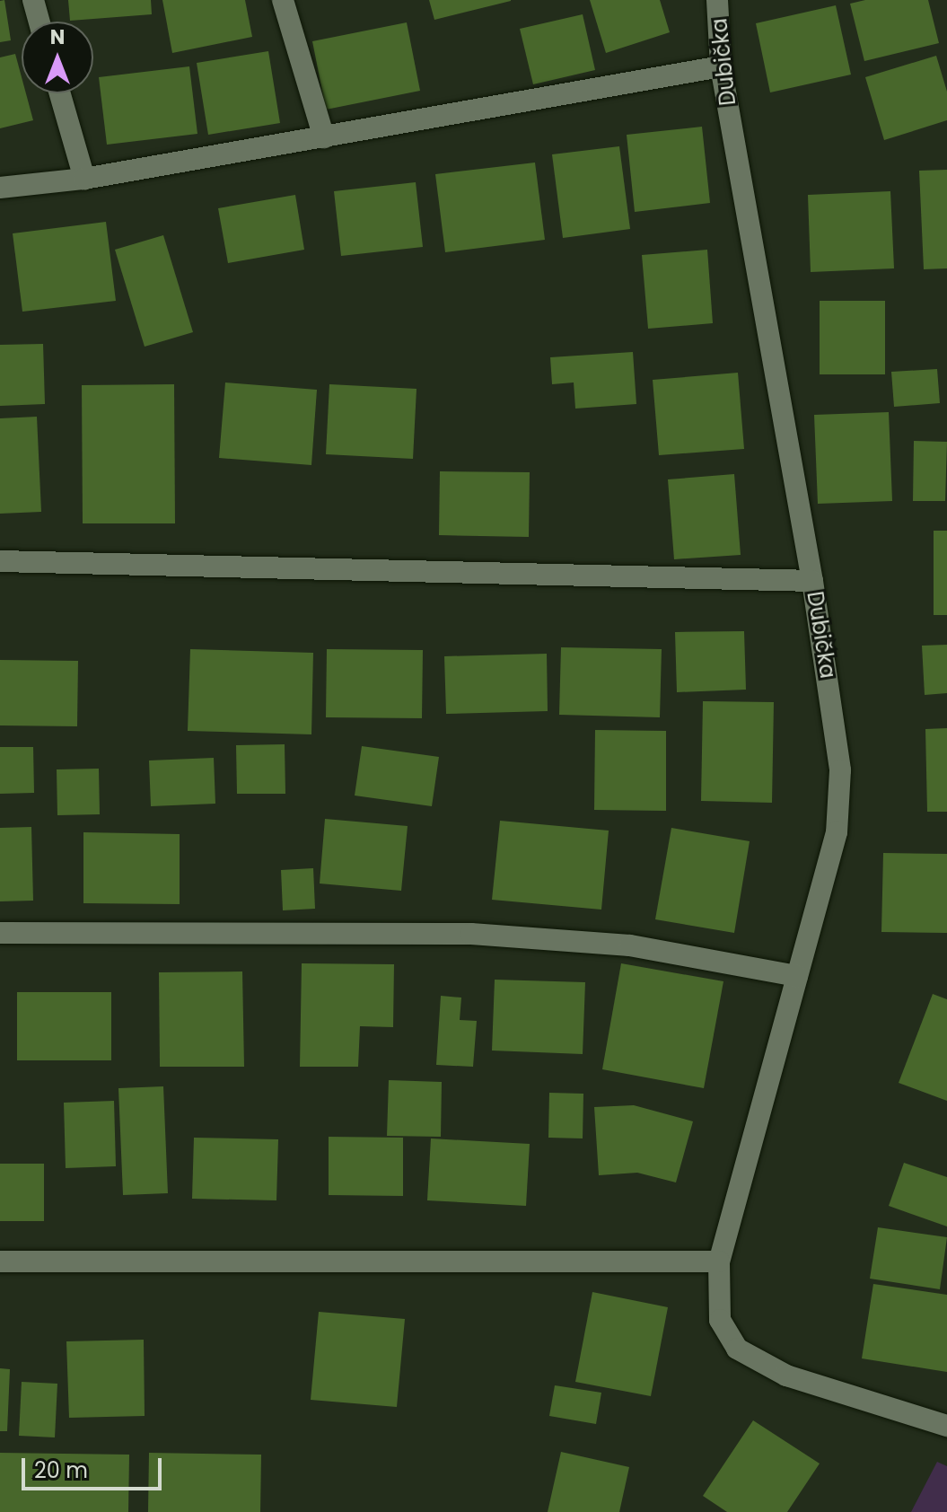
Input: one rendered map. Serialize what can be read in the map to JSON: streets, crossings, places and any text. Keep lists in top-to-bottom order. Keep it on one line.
{"streets":{"street":["Dubička"]},"scale_bar":"20 m","north":"top"}
